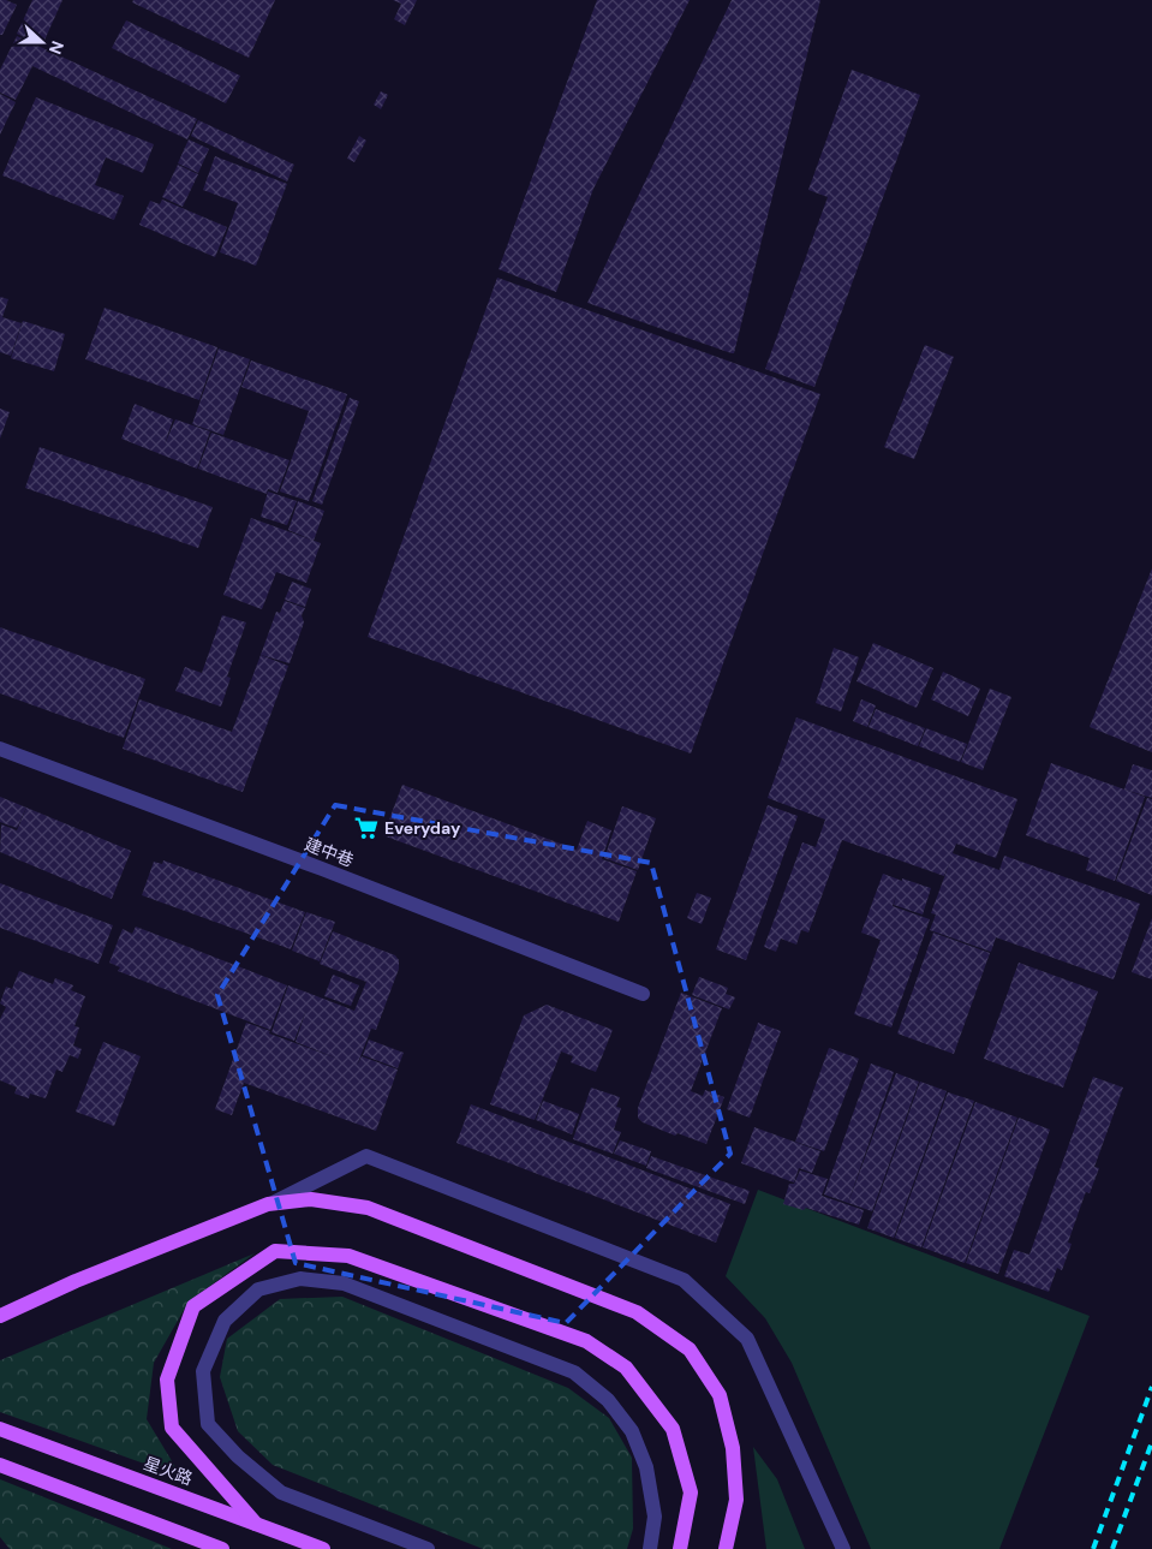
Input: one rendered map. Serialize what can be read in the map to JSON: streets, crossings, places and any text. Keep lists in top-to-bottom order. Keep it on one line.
{"streets":{"main road":["星火路"],"street":["建中巷"]},"places":{"supermarket":["Everyday"]},"north":"right"}
